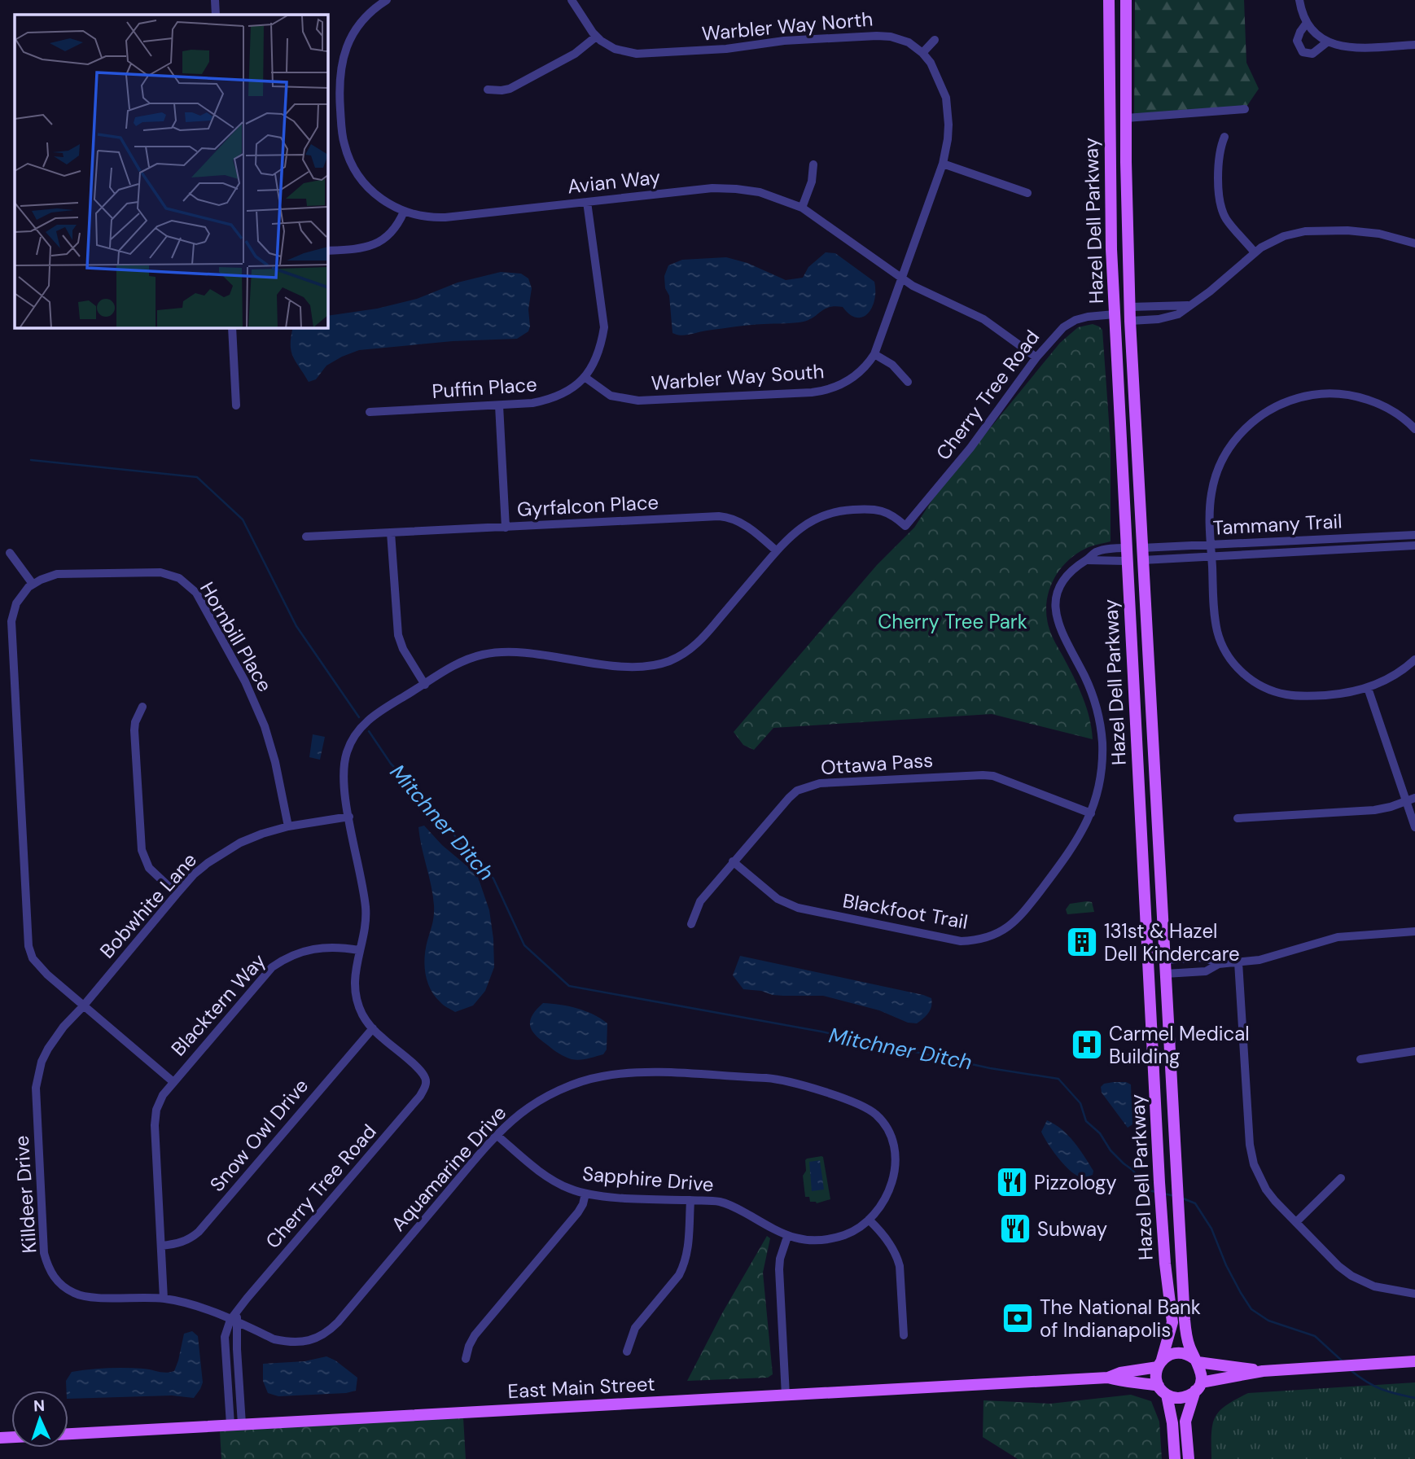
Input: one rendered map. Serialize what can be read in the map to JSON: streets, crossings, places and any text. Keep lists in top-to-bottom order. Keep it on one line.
{"streets":{"main road":["Hazel Dell Parkway","East Main Street"],"street":["Warbler Way North","Avian Way","Warbler Way South","Puffin Place","Cherry Tree Road","Gyrfalcon Place","Tammany Trail","Hornbill Place","Ottawa Pass","Bobwhite Lane","Blackfoot Trail","Blacktern Way","Snow Owl Drive","Aquamarine Drive","Sapphire Drive","Killdeer Drive"]},"crossings":[["Warbler Way North","Avian Way"],["Warbler Way North","Warbler Way South"],["Avian Way","Warbler Way South"],["Avian Way","Puffin Place"],["Avian Way","Cherry Tree Road"],["Hazel Dell Parkway","Cherry Tree Road"],["Hazel Dell Parkway","Tammany Trail"],["Hazel Dell Parkway","Blackfoot Trail"],["Hazel Dell Parkway","East Main Street"],["Warbler Way South","Puffin Place"],["Cherry Tree Road","Gyrfalcon Place"],["Cherry Tree Road","Snow Owl Drive"],["Cherry Tree Road","Aquamarine Drive"],["Cherry Tree Road","Killdeer Drive"],["Hornbill Place","Bobwhite Lane"],["Ottawa Pass","Blackfoot Trail"],["Bobwhite Lane","Killdeer Drive"],["Blacktern Way","Snow Owl Drive"],["Blacktern Way","Killdeer Drive"],["Aquamarine Drive","Sapphire Drive"],["Aquamarine Drive","Killdeer Drive"]],"water":["Mitchner Ditch"],"parks":["Cherry Tree Park"],"places":{"building":["131st & Hazel Dell Kindercare"],"hospital":["Carmel Medical Building"],"restaurant":["Pizzology","Subway"],"bank":["The National Bank of Indianapolis"]},"north":"top"}
